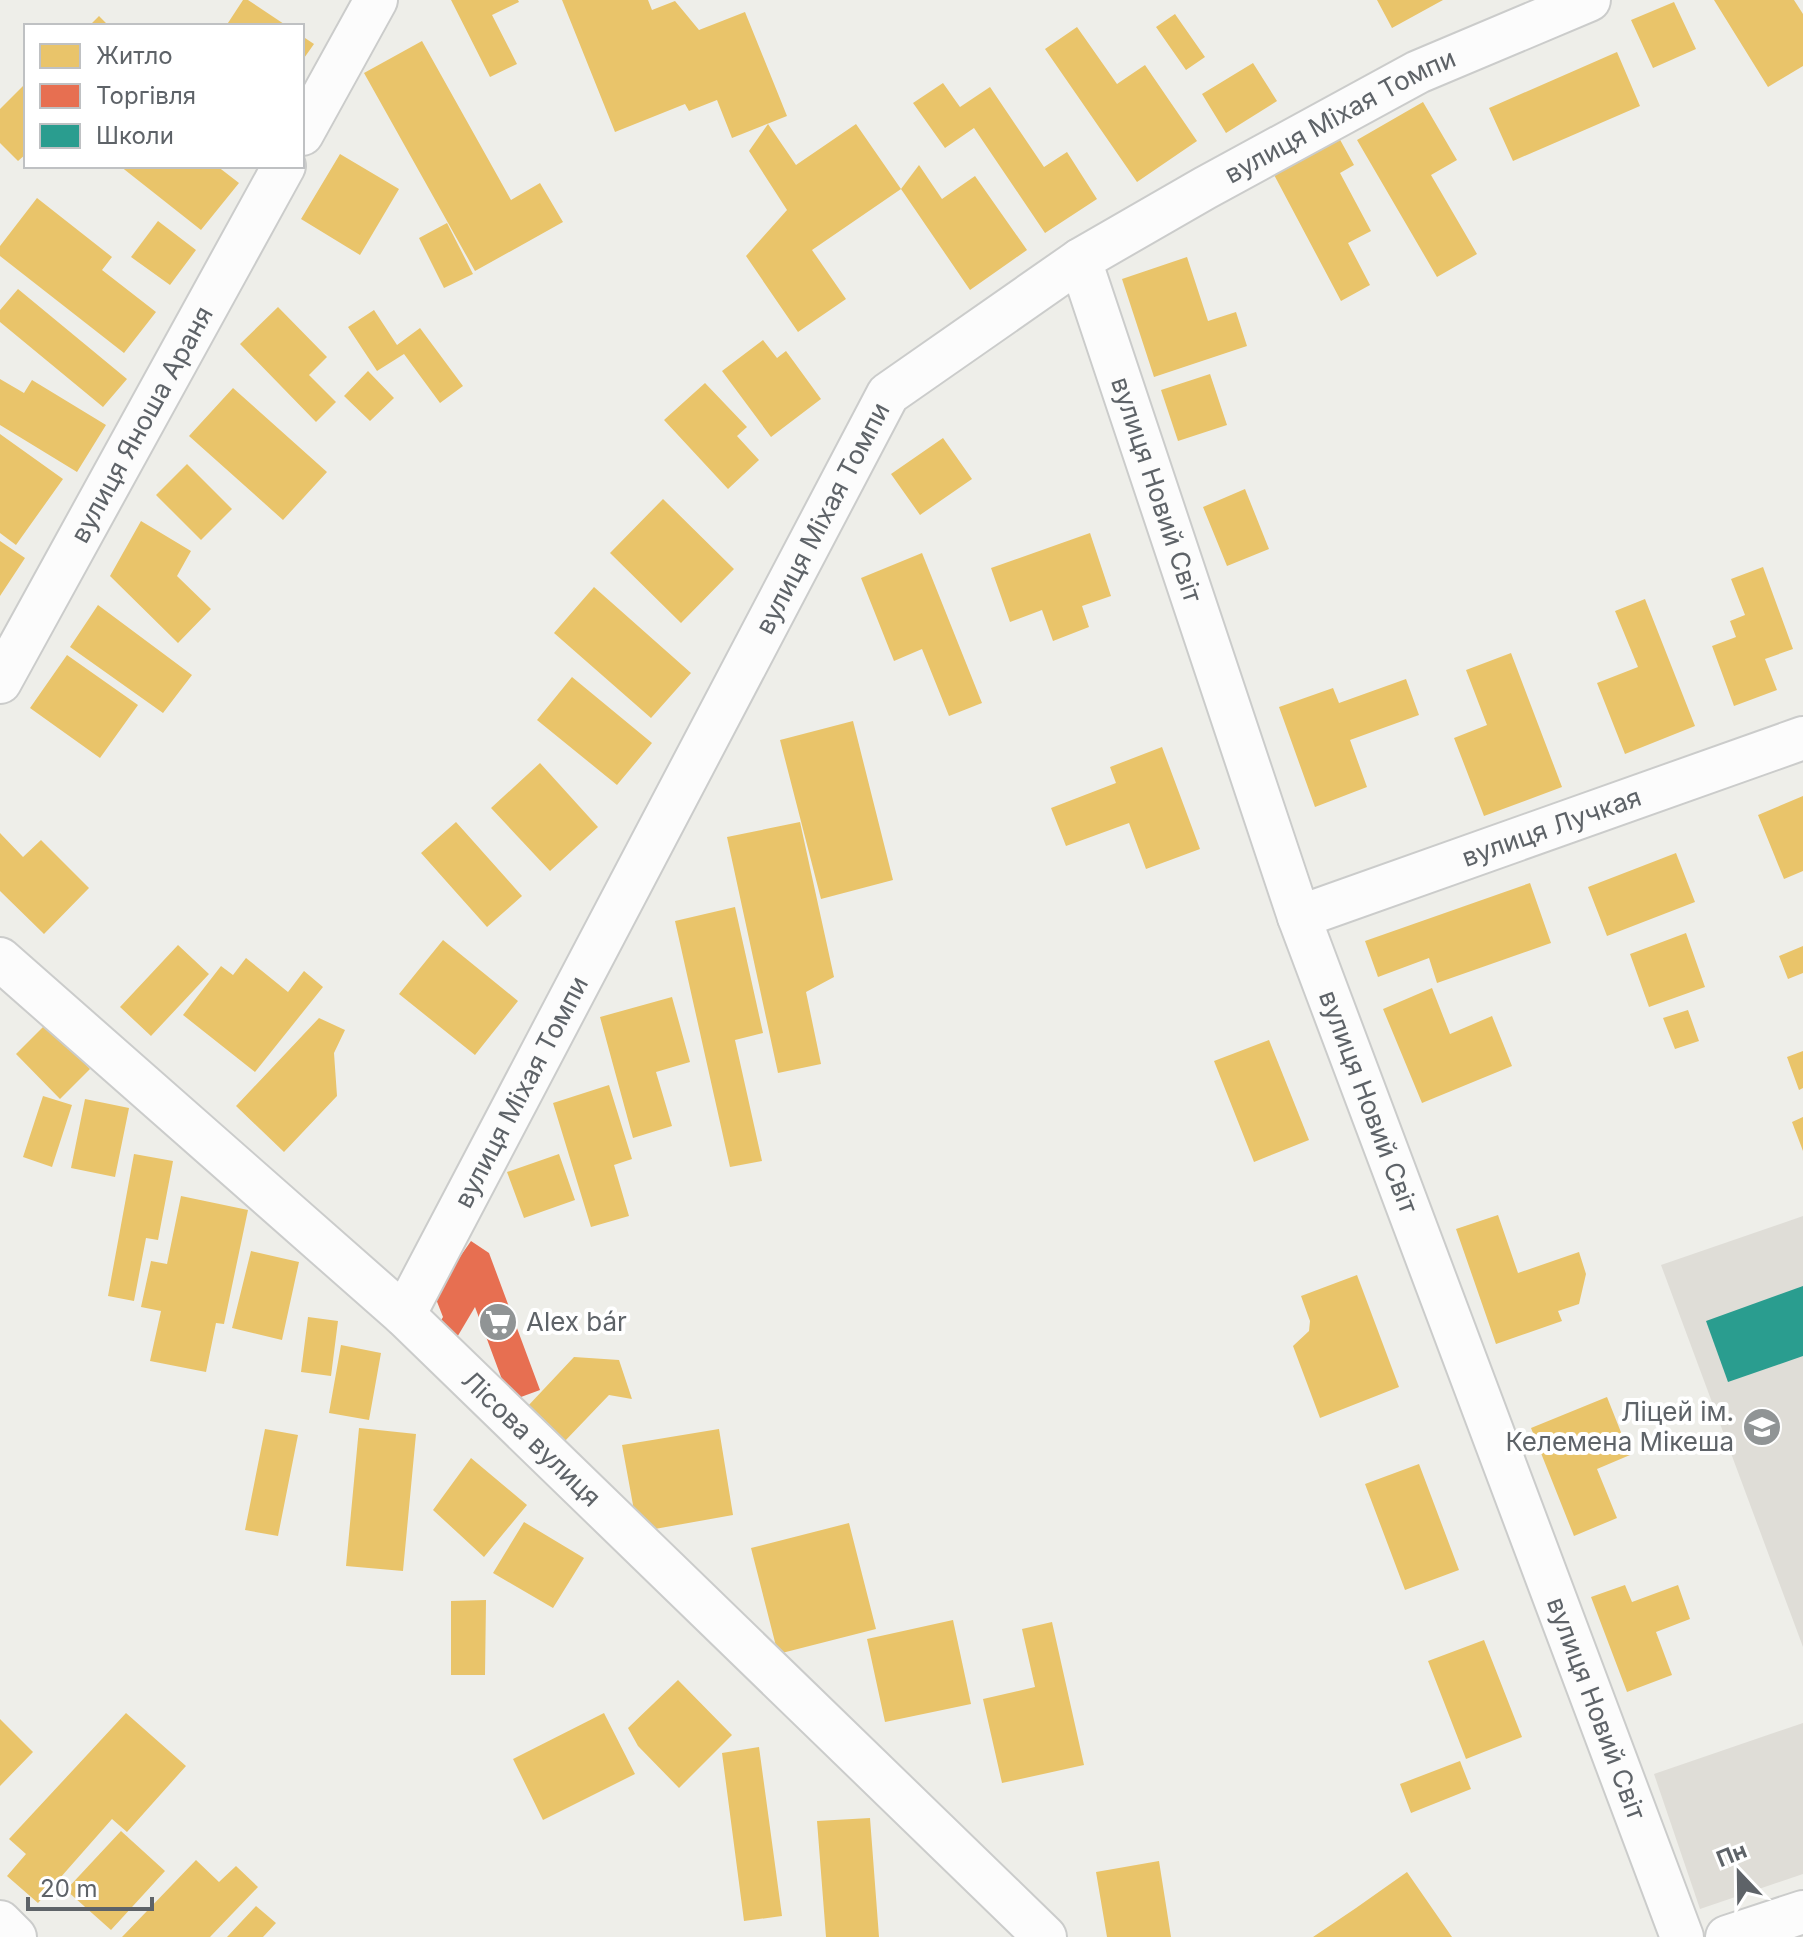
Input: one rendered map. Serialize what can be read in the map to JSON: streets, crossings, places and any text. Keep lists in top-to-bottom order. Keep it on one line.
{"streets":{"street":["вулиця Міхая Томпи","вулиця Яноша Араня","вулиця Новий Світ","вулиця Лучкая","Лісова вулиця"]},"crossings":[["вулиця Міхая Томпи","вулиця Новий Світ"],["вулиця Міхая Томпи","Лісова вулиця"],["вулиця Новий Світ","вулиця Лучкая"]],"places":{"supermarket":["Alex bár"],"school or university":["Ліцей ім. Келемена Мікеша"]},"legend":["Житло","Торгівля","Школи"],"scale_bar":"20 m","north":"top"}
